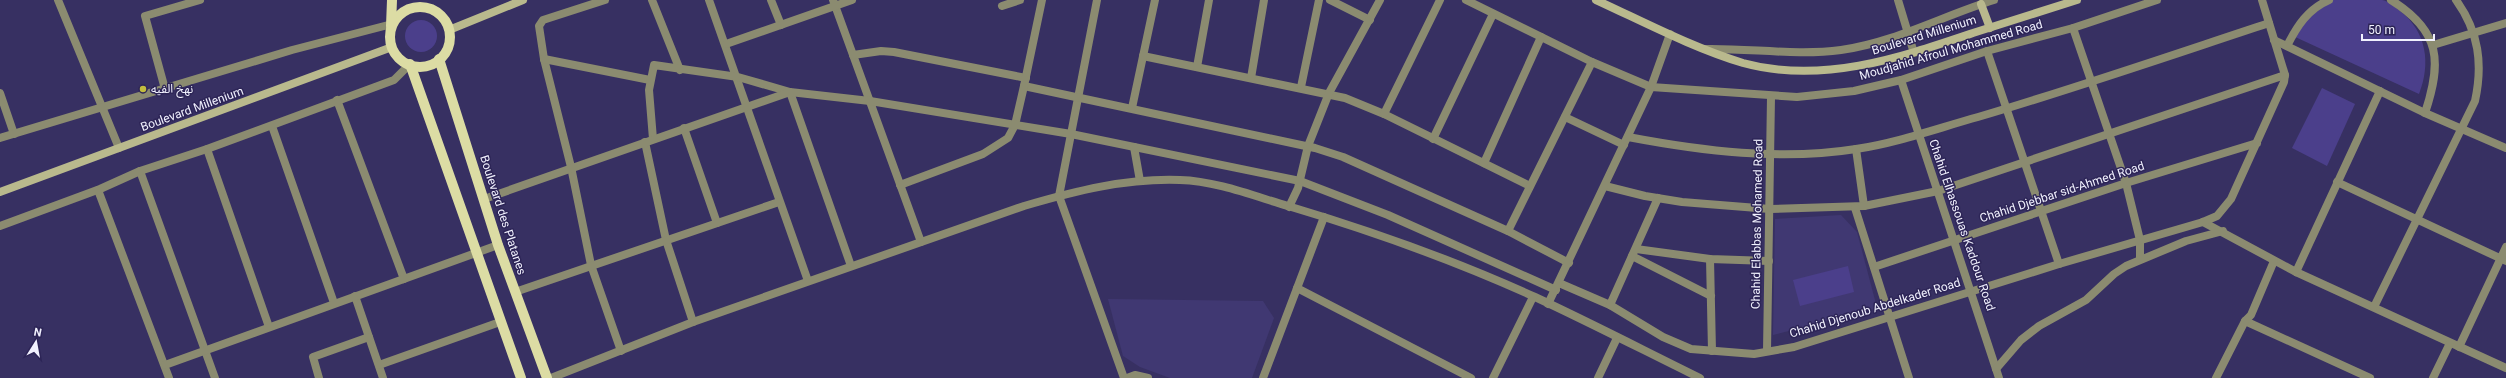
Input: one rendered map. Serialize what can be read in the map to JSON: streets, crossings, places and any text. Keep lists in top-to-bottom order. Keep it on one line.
{"streets":{"main road":["Boulevard Millenium","Boulevard des Platanes"],"street":["Moudjahid Afroul Mohammed Road","Chahid Djebbar sid-Ahmed Road","Chahid Elabbas Mohamed Road","Chahid Elhassouas Kaddour Road","Chahid Djenoub Abdelkader Road"]},"crossings":[["Boulevard Millenium","Boulevard des Platanes"],["Moudjahid Afroul Mohammed Road","Chahid Elabbas Mohamed Road"],["Moudjahid Afroul Mohammed Road","Chahid Elhassouas Kaddour Road"],["Chahid Djebbar sid-Ahmed Road","Chahid Elhassouas Kaddour Road"],["Chahid Djebbar sid-Ahmed Road","Chahid Djenoub Abdelkader Road"],["Chahid Elabbas Mohamed Road","Chahid Djenoub Abdelkader Road"],["Chahid Elhassouas Kaddour Road","Chahid Djenoub Abdelkader Road"]],"places":["نهخ الفيه"],"scale_bar":"50 m","north":"top"}
